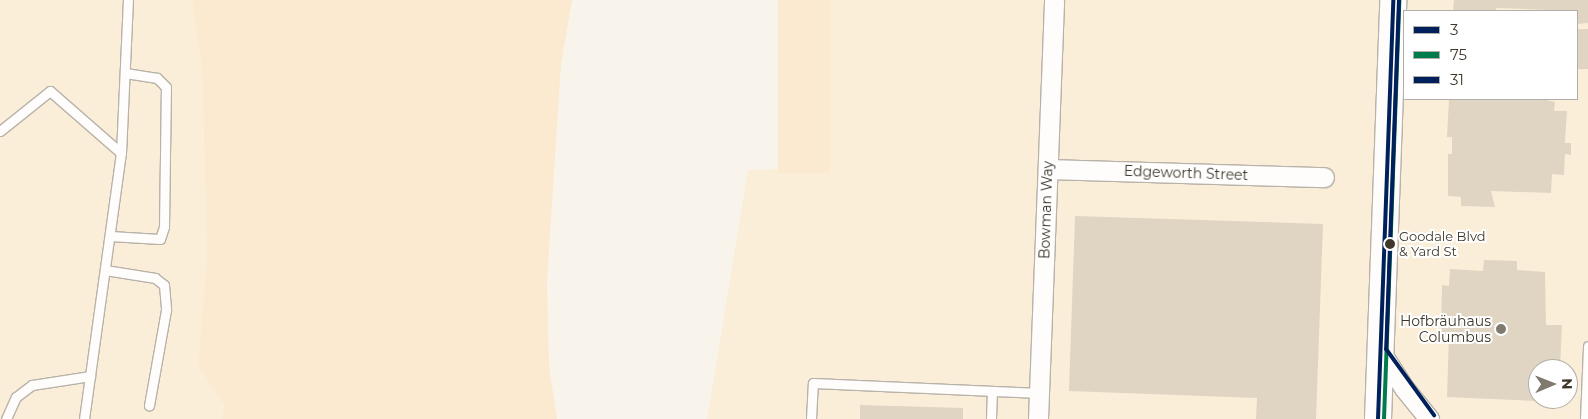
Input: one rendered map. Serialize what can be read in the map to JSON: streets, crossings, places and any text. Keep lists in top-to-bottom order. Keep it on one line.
{"streets":{"street":["Edgeworth Street","Bowman Way"]},"crossings":[["Edgeworth Street","Bowman Way"]],"places":["Goodale Blvd & Yard St","Hofbräuhaus Columbus"],"lines":["transit line 3","transit line 75","transit line 31"],"legend":["3","75","31"],"north":"right"}
